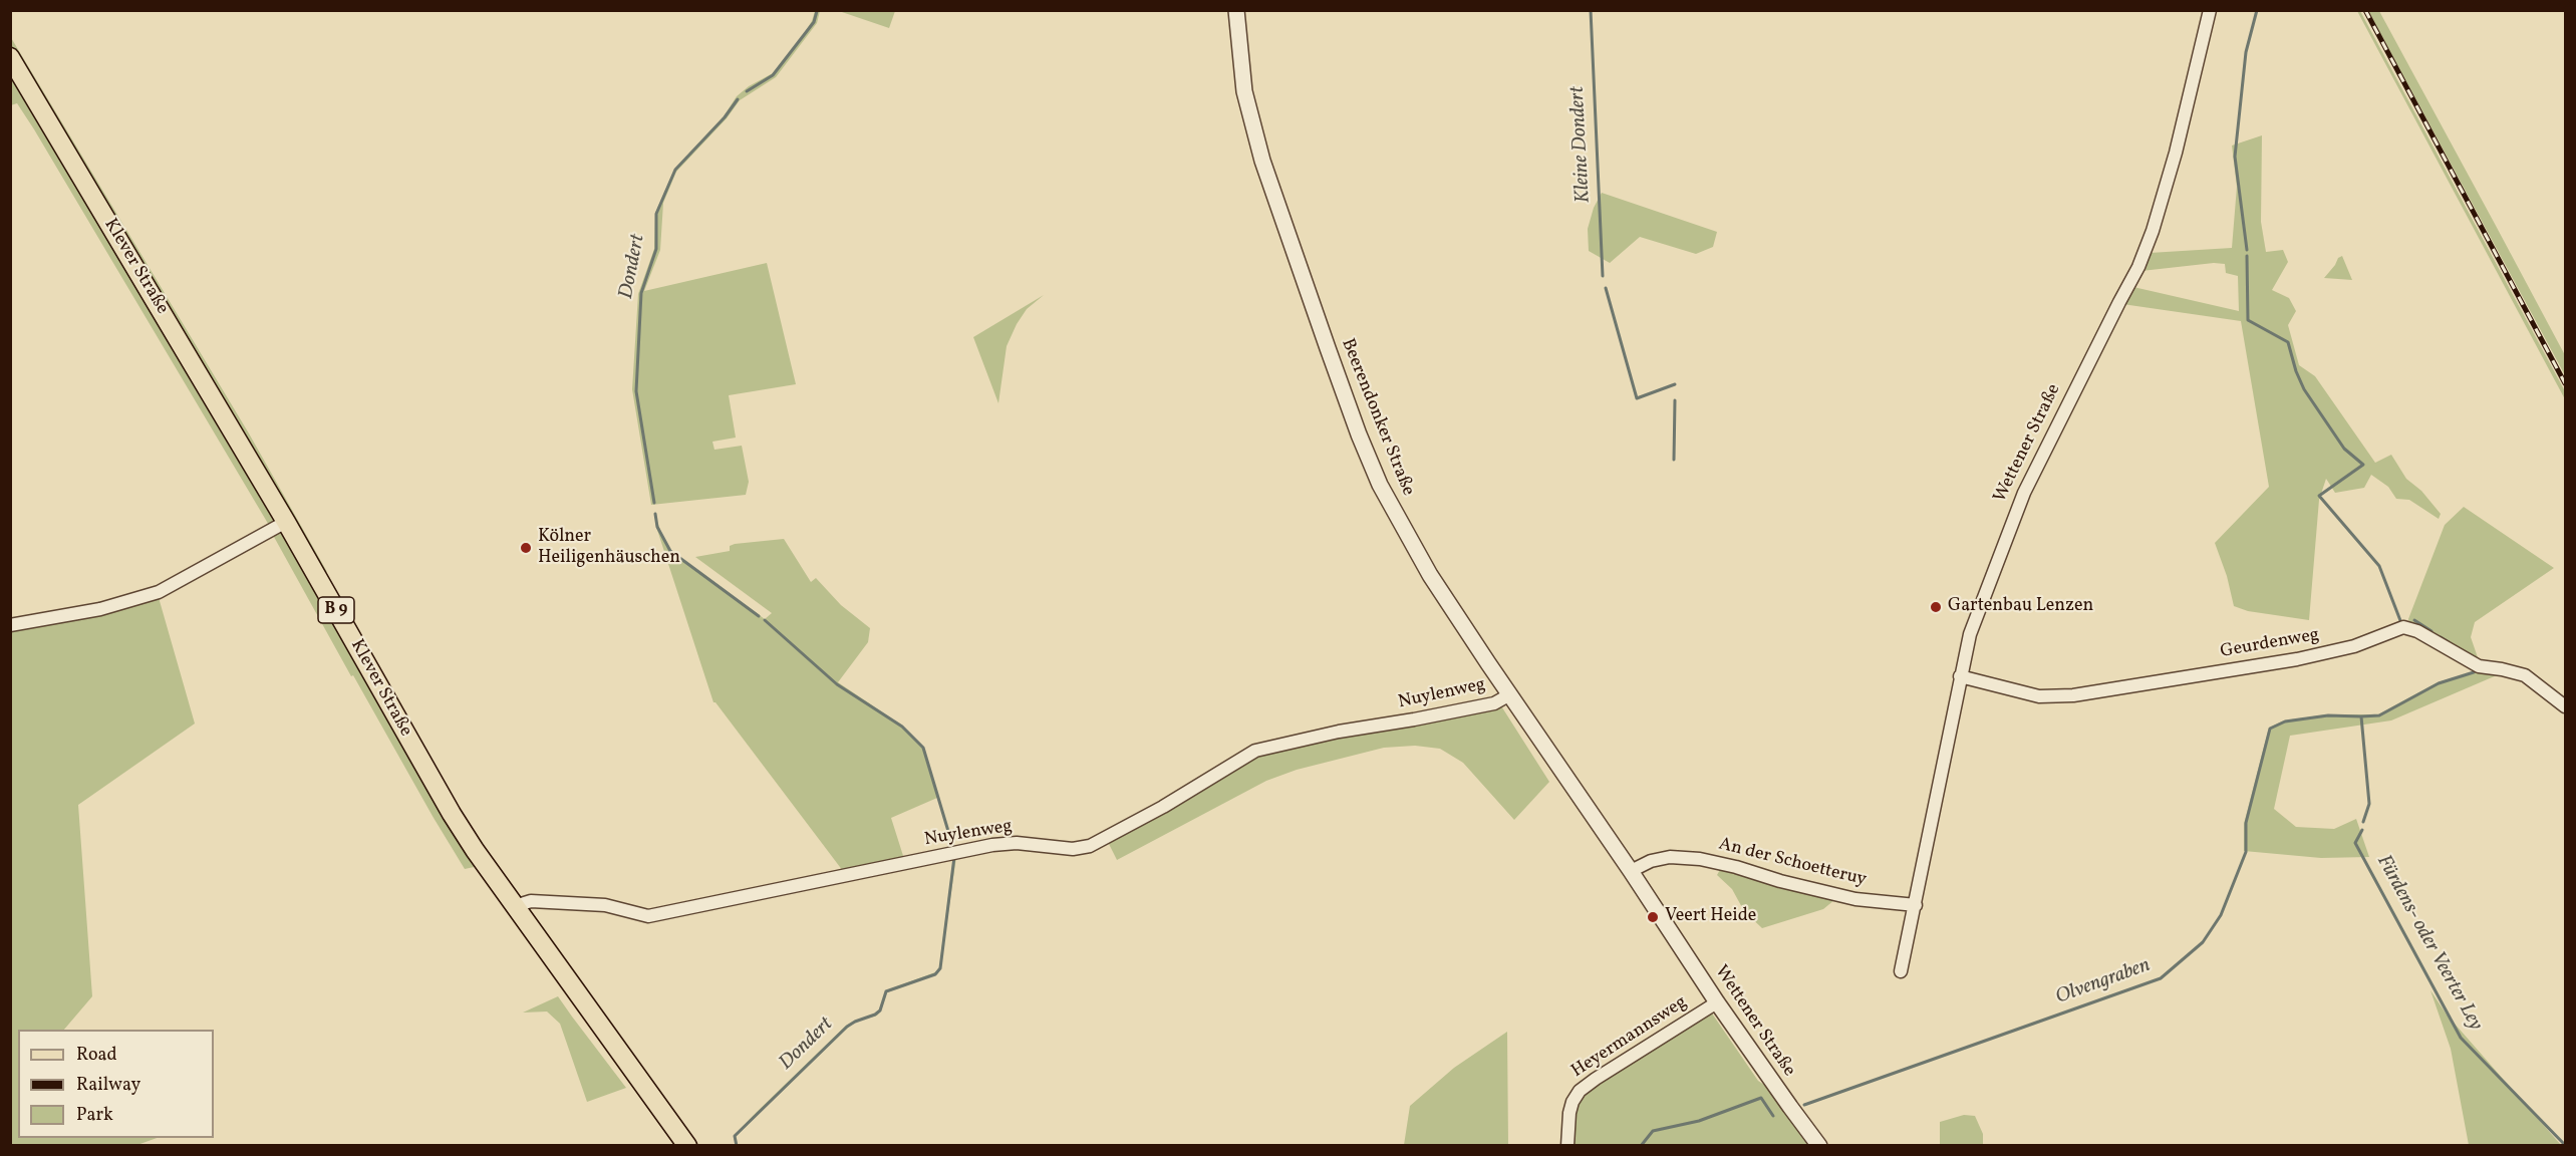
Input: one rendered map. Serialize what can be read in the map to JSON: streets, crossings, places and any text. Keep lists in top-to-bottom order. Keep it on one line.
{"streets":{"main road":["Klever Straße","B 9"],"street":["Beerendonker Straße","Wettener Straße","Geurdenweg","Nuylenweg","An der Schoetteruy","Heyermannsweg"]},"crossings":[["Klever Straße","Nuylenweg"],["Beerendonker Straße","Wettener Straße"],["Beerendonker Straße","Nuylenweg"],["Beerendonker Straße","An der Schoetteruy"],["Wettener Straße","Geurdenweg"],["Wettener Straße","An der Schoetteruy"],["Wettener Straße","Heyermannsweg"]],"water":["Kleine Dondert","Dondert","Fürdens- oder Veerter Ley","Olvengraben"],"places":["Kölner Heiligenhäuschen","Gartenbau Lenzen","Veert Heide"],"legend":["Road","Railway","Park"]}
